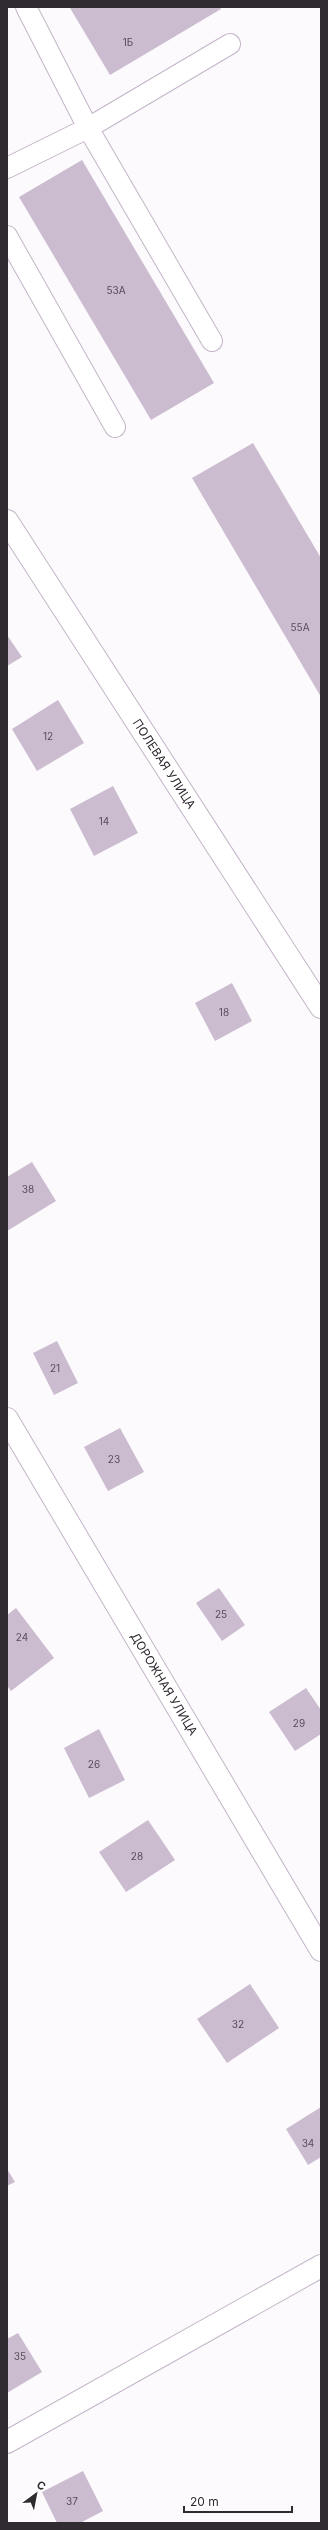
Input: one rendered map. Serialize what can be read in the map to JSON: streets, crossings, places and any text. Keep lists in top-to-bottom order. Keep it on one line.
{"streets":{"street":["ПОЛЕВАЯ УЛИЦА","ДОРОЖНАЯ УЛИЦА"]},"house_numbers":["1Б","53А","55А","12","14","18","38","21","23","25","24","29","26","28","32","34","35","37"],"scale_bar":"20 m","north":"top right"}
